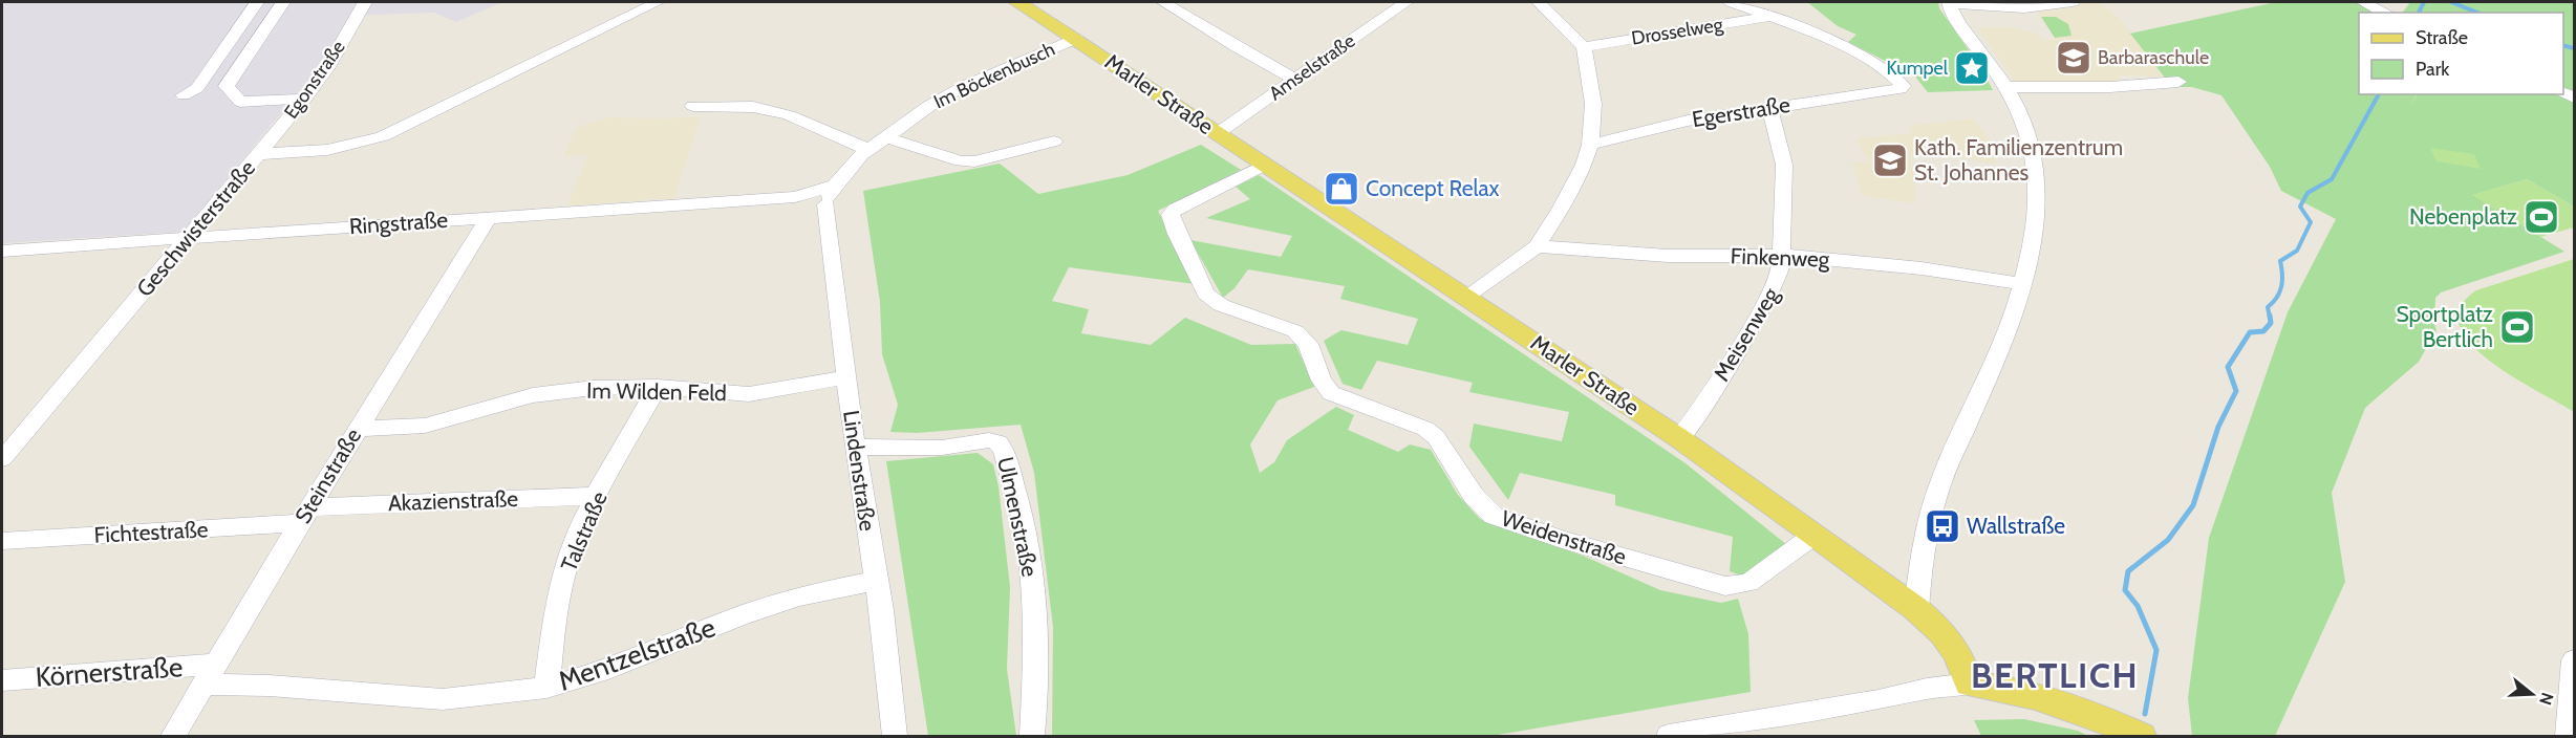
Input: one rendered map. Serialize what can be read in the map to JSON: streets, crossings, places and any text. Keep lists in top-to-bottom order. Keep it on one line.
{"streets":{"main road":["Marler Straße"],"street":["Drosselweg","Amselstraße","Im Böckenbusch","Egonstraße","Egerstraße","Ringstraße","Geschwisterstraße","Finkenweg","Meisenweg","Im Wilden Feld","Lindenstraße","Steinstraße","Akazienstraße","Ulmenstraße","Talstraße","Fichtestraße","Weidenstraße","Mentzelstraße","Körnerstraße"]},"crossings":[["Drosselweg","Egerstraße"],["Amselstraße","Marler Straße"],["Im Böckenbusch","Marler Straße"],["Im Böckenbusch","Ringstraße"],["Im Böckenbusch","Lindenstraße"],["Egonstraße","Geschwisterstraße"],["Marler Straße","Meisenweg"],["Marler Straße","Weidenstraße"],["Egerstraße","Meisenweg"],["Ringstraße","Geschwisterstraße"],["Ringstraße","Lindenstraße"],["Ringstraße","Steinstraße"],["Finkenweg","Meisenweg"],["Im Wilden Feld","Lindenstraße"],["Im Wilden Feld","Steinstraße"],["Im Wilden Feld","Talstraße"],["Lindenstraße","Ulmenstraße"],["Lindenstraße","Mentzelstraße"],["Steinstraße","Akazienstraße"],["Steinstraße","Fichtestraße"],["Steinstraße","Mentzelstraße"],["Steinstraße","Körnerstraße"],["Akazienstraße","Talstraße"],["Akazienstraße","Fichtestraße"],["Talstraße","Mentzelstraße"],["Mentzelstraße","Körnerstraße"]],"districts":["BERTLICH"],"places":{"school or university":["Barbaraschule","Kath. Familienzentrum St. Johannes"],"place":["Kumpel"],"shop":["Concept Relax"],"sports":["Nebenplatz","Sportplatz Bertlich"],"bus stop":["Wallstraße"]},"legend":["Straße","Park"],"north":"right"}
